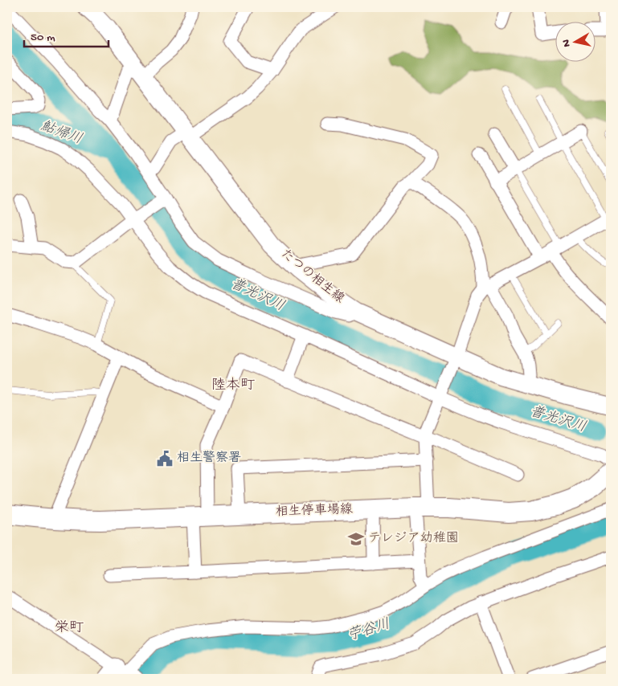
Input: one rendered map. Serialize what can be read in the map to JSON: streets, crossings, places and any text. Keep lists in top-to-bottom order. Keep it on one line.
{"streets":{"main road":["たつの相生線","相生停車場線"]},"districts":["陸本町","栄町"],"water":["鮎帰川","普光沢川","苧谷川"],"places":{"public building":["相生警察署"],"school or university":["テレジア幼稚園"]},"scale_bar":"50 m","north":"left"}
